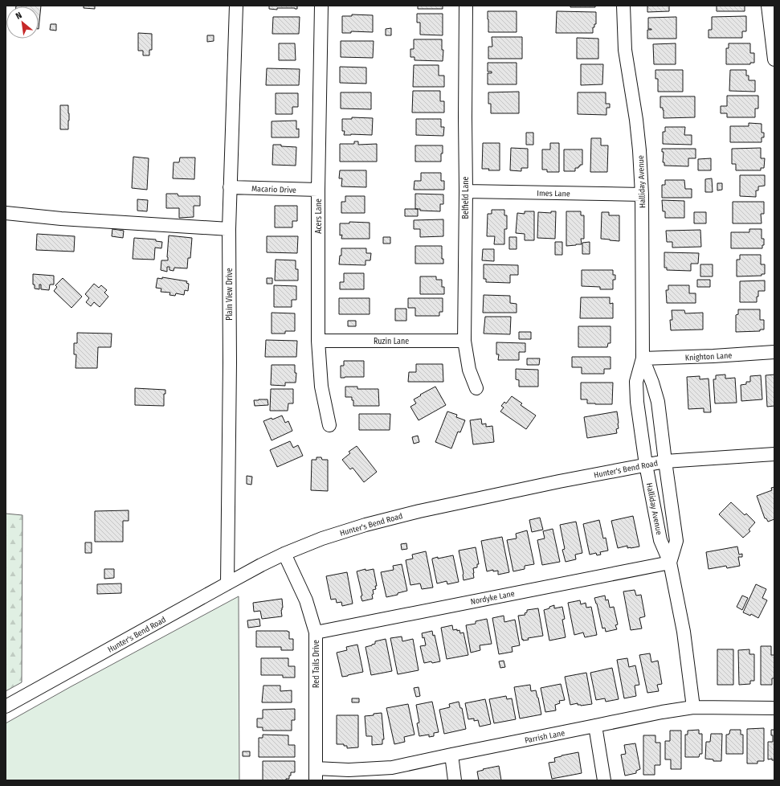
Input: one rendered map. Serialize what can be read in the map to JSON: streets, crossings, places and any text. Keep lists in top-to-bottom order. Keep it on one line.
{"streets":{"street":["Halliday Avenue","Macario Drive","Imes Lane","Belfield Lane","Acers Lane","Plain View Drive","Ruzin Lane","Knighton Lane","Hunter's Bend Road","Nordyke Lane","Red Tails Drive","Parrish Lane"]},"crossings":[["Halliday Avenue","Imes Lane"],["Halliday Avenue","Knighton Lane"],["Halliday Avenue","Hunter's Bend Road"],["Halliday Avenue","Nordyke Lane"],["Halliday Avenue","Parrish Lane"],["Macario Drive","Acers Lane"],["Macario Drive","Plain View Drive"],["Imes Lane","Belfield Lane"],["Belfield Lane","Ruzin Lane"],["Acers Lane","Ruzin Lane"],["Plain View Drive","Hunter's Bend Road"],["Hunter's Bend Road","Red Tails Drive"],["Nordyke Lane","Red Tails Drive"],["Red Tails Drive","Parrish Lane"]],"north":"top left"}
